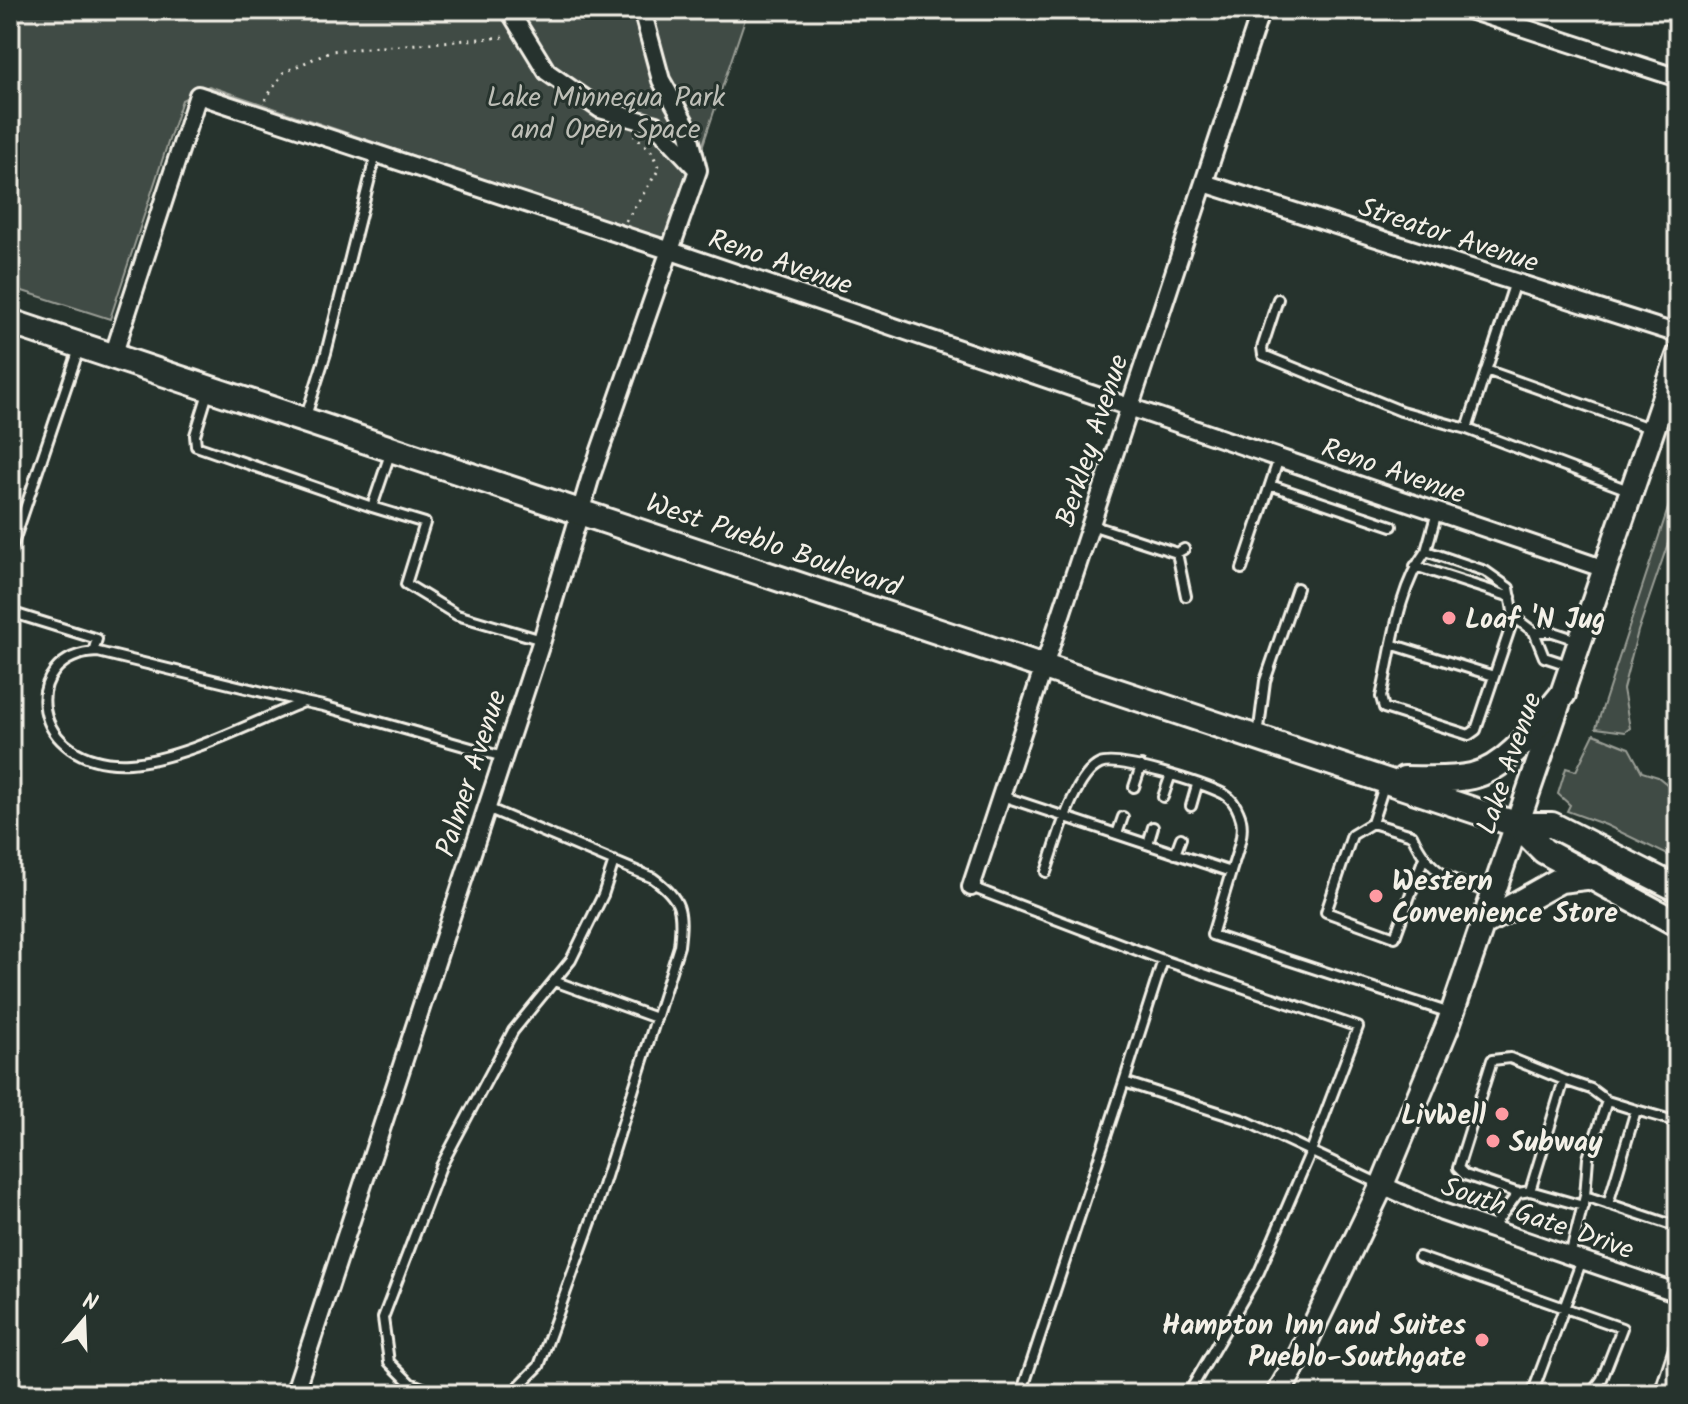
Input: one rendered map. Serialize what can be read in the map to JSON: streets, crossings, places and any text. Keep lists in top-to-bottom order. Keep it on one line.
{"streets":{"main road":["West Pueblo Boulevard"],"street":["Streator Avenue","Reno Avenue","Berkley Avenue","Lake Avenue","Palmer Avenue","South Gate Drive"]},"crossings":[["Streator Avenue","Berkley Avenue"],["Reno Avenue","Berkley Avenue"],["Reno Avenue","West Pueblo Boulevard"],["Reno Avenue","Lake Avenue"],["Reno Avenue","Palmer Avenue"],["Berkley Avenue","West Pueblo Boulevard"],["West Pueblo Boulevard","Lake Avenue"],["West Pueblo Boulevard","Palmer Avenue"],["Lake Avenue","South Gate Drive"]],"parks":["Lake Minnequa Park and Open Space"],"places":["Loaf 'N Jug","Western Convenience Store","LivWell","Subway","Hampton Inn and Suites Pueblo-Southgate"],"north":"top"}
